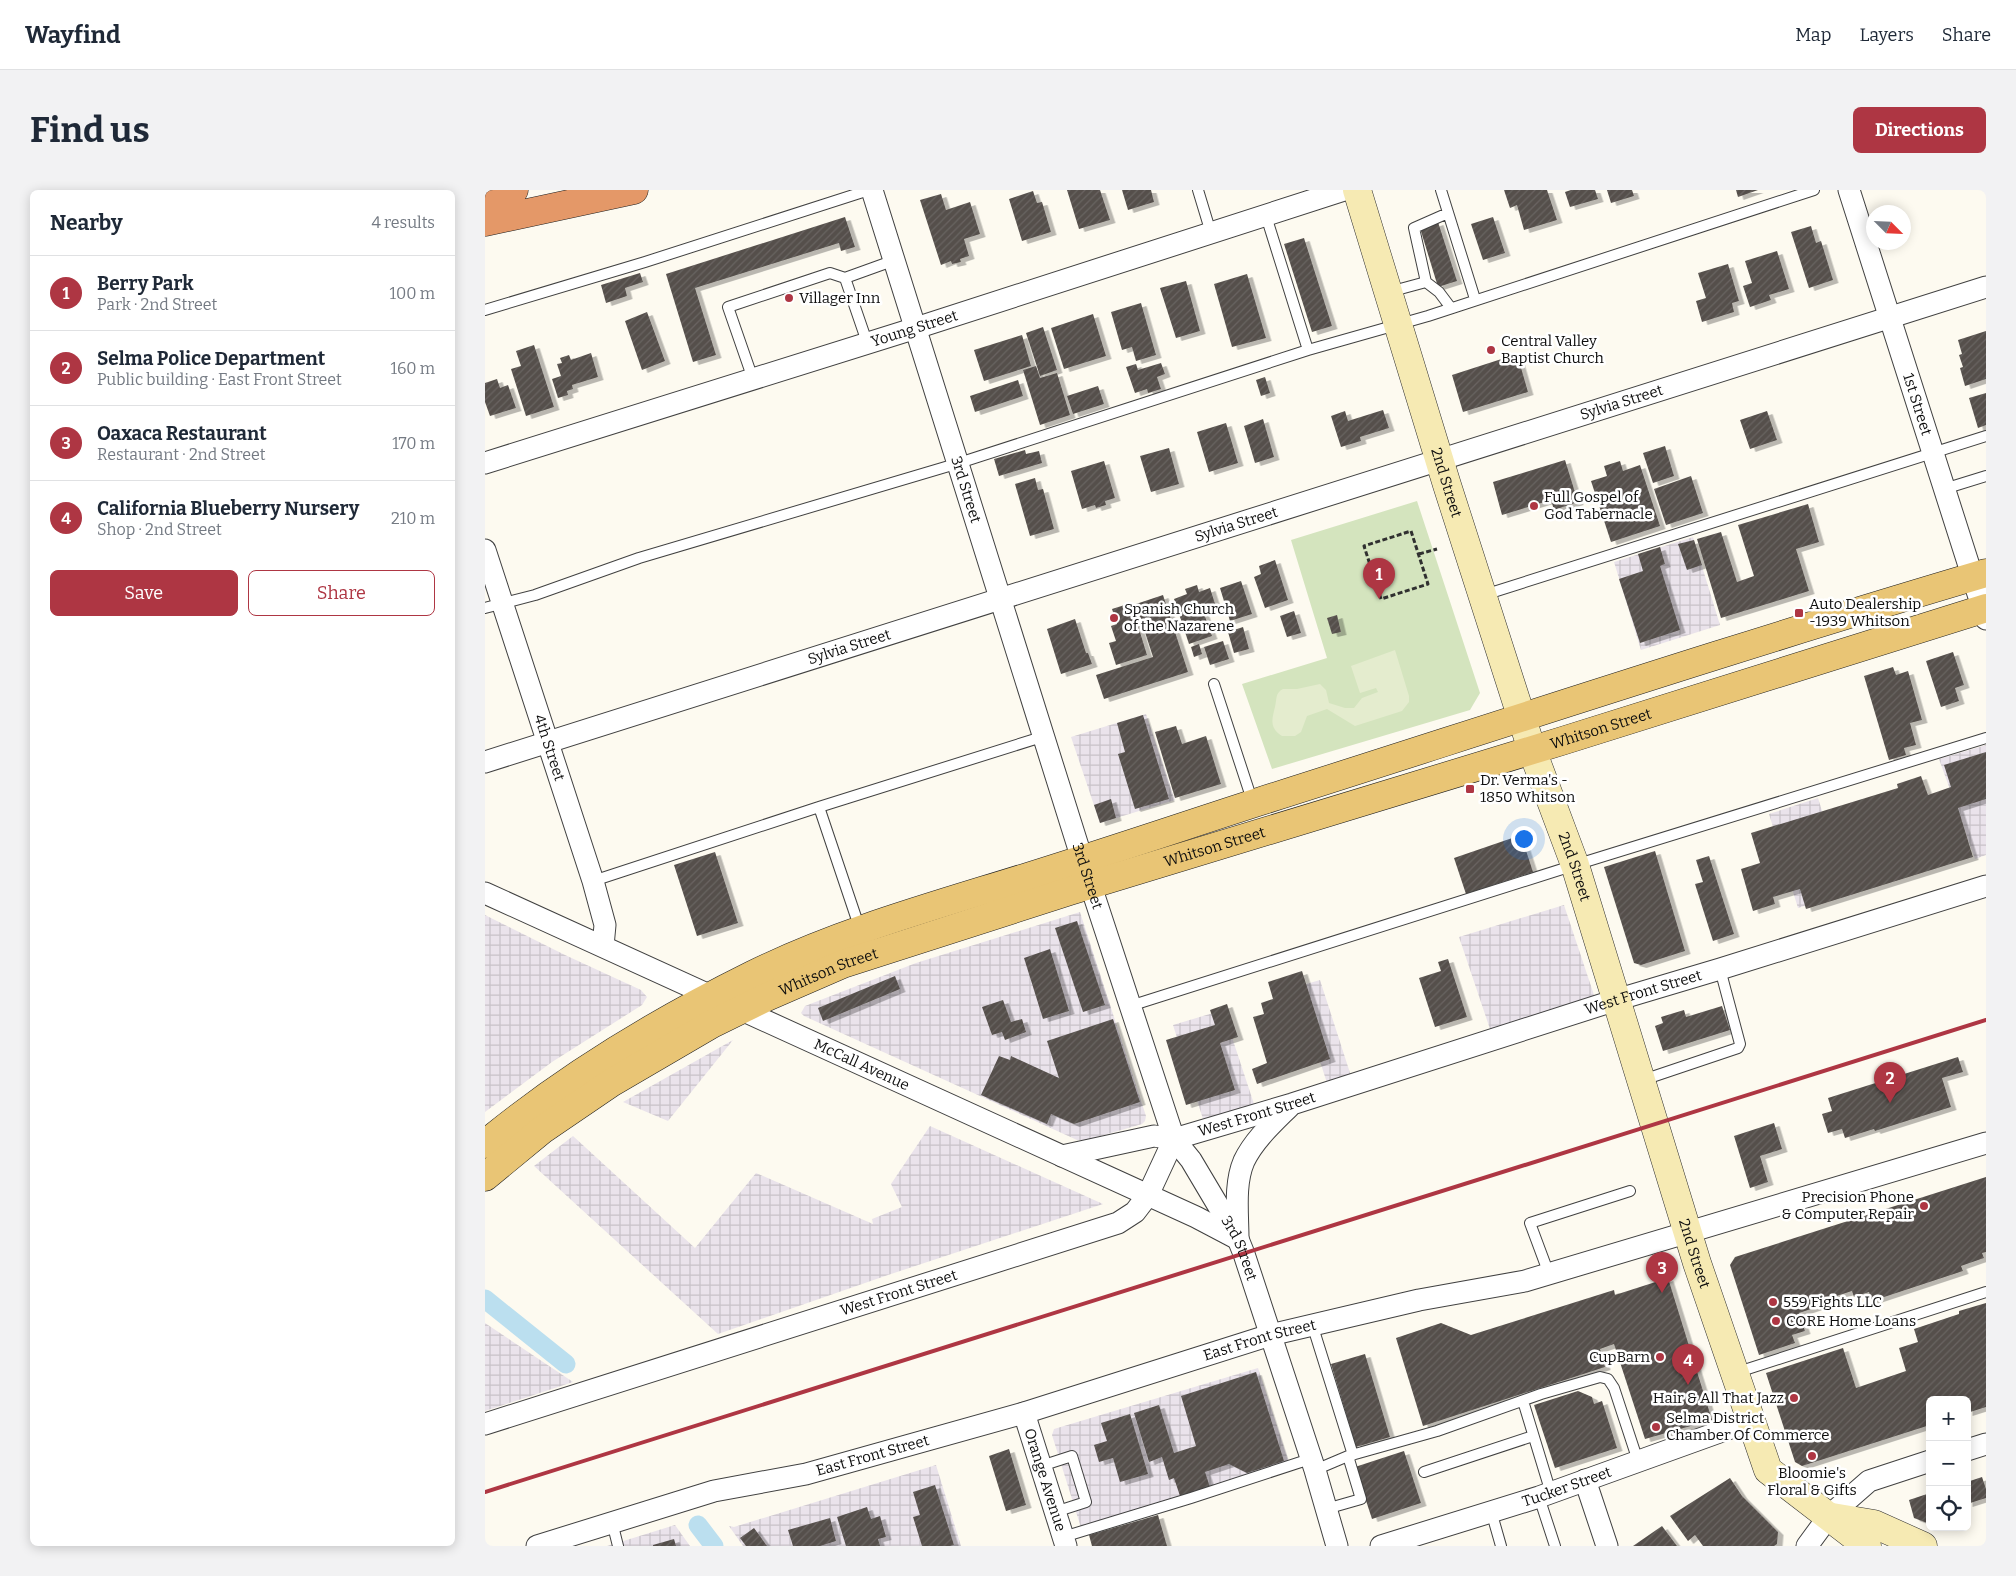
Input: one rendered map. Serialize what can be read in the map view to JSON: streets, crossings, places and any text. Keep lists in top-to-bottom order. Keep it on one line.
{"streets":{"main road":["2nd Street","Whitson Street"],"street":["Young Street","Sylvia Street","1st Street","3rd Street","4th Street","West Front Street","McCall Avenue","East Front Street","Orange Avenue","Tucker Street"]},"crossings":[["Young Street","3rd Street"],["Sylvia Street","1st Street"],["Sylvia Street","2nd Street"],["Sylvia Street","3rd Street"],["Sylvia Street","4th Street"],["1st Street","Whitson Street"],["2nd Street","Whitson Street"],["2nd Street","West Front Street"],["2nd Street","East Front Street"],["2nd Street","Tucker Street"],["3rd Street","Whitson Street"],["3rd Street","West Front Street"],["3rd Street","McCall Avenue"],["3rd Street","East Front Street"],["Whitson Street","McCall Avenue"],["4th Street","McCall Avenue"],["West Front Street","McCall Avenue"],["East Front Street","Orange Avenue"]],"places":{"other":["Villager Inn","Central Valley Baptist Church","Full Gospel of God Tabernacle","Spanish Church of the Nazarene","Precision Phone & Computer Repair","559 Fights LLC","CORE Home Loans","CupBarn","Hair & All That Jazz","Selma District Chamber Of Commerce","Bloomie's Floral & Gifts"],"transit":["Auto Dealership -1939 Whitson","Dr. Verma's - 1850 Whitson"]},"north":"bottom right","page":{"header":"Wayfind","nav":["Map","Layers","Share"],"buttons":["Directions",["Save","Share"]],"title":"Find us","heading":["Nearby","4 results"],"list":[{"mark":"1","name":"Berry Park","note":"Park · 2nd Street","value":"100 m"},{"mark":"2","name":"Selma Police Department","note":"Public building · East Front Street","value":"160 m"},{"mark":"3","name":"Oaxaca Restaurant","note":"Restaurant · 2nd Street","value":"170 m"},{"mark":"4","name":"California Blueberry Nursery","note":"Shop · 2nd Street","value":"210 m"}],"pins":["1","2","3","4"],"map_buttons":["+","−"]}}
